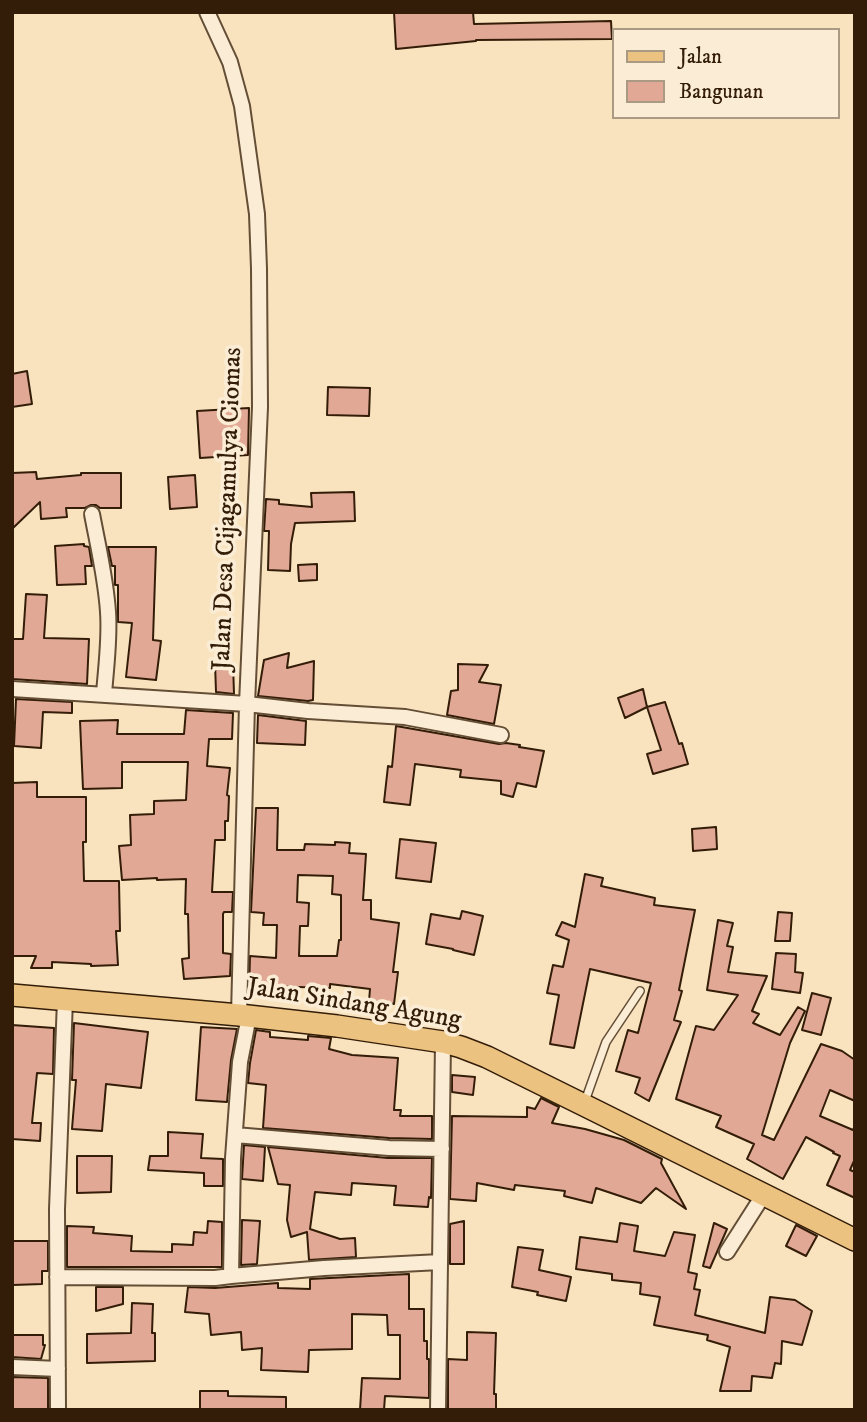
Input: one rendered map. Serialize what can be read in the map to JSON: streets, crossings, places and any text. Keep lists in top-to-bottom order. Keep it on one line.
{"streets":{"main road":["Jalan Sindang Agung"],"street":["Jalan Desa Cijagamulya Ciomas"]},"crossings":[["Jalan Desa Cijagamulya Ciomas","Jalan Sindang Agung"]],"legend":["Jalan","Bangunan"]}
